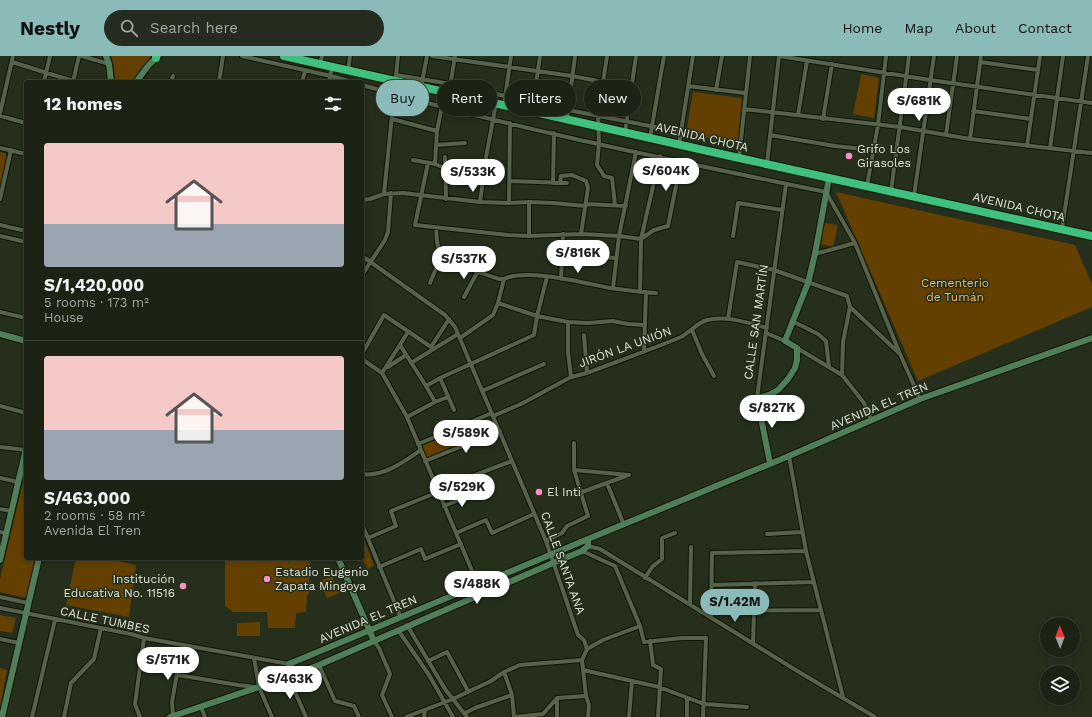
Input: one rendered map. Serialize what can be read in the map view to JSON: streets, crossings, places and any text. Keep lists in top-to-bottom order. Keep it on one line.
{"streets":{"highway":["AVENIDA CHOTA"],"main road":["CALLE SAN MARTÍN","AVENIDA EL TREN"],"street":["JIRÓN LA UNIÓN","CALLE SANTA ANA","CALLE TUMBES"]},"crossings":[["CALLE SAN MARTÍN","JIRÓN LA UNIÓN"],["CALLE SAN MARTÍN","AVENIDA EL TREN"],["JIRÓN LA UNIÓN","CALLE SANTA ANA"],["AVENIDA EL TREN","CALLE SANTA ANA"],["AVENIDA EL TREN","CALLE TUMBES"]],"parks":["Cementerio de Tumán"],"places":["Grifo Los Girasoles","El Inti","Estadio Eugenio Zapata Mingoya","Institución Educativa No. 11516"],"north":"top","page":{"header":"Nestly","search":"Search here","nav":["Home","Map","About","Contact"],"chip":["Buy","Rent","Filters","New"],"heading":"12 homes","price":["S/681K","S/604K","S/533K","S/816K","S/537K","S/827K","S/589K","S/529K","S/488K","S/1.42M","S/571K","S/463K"],"list":[{"name":"S/1,420,000","note":"5 rooms · 173 m² · House"},{"name":"S/463,000","note":"2 rooms · 58 m² · Avenida El Tren"}]}}
